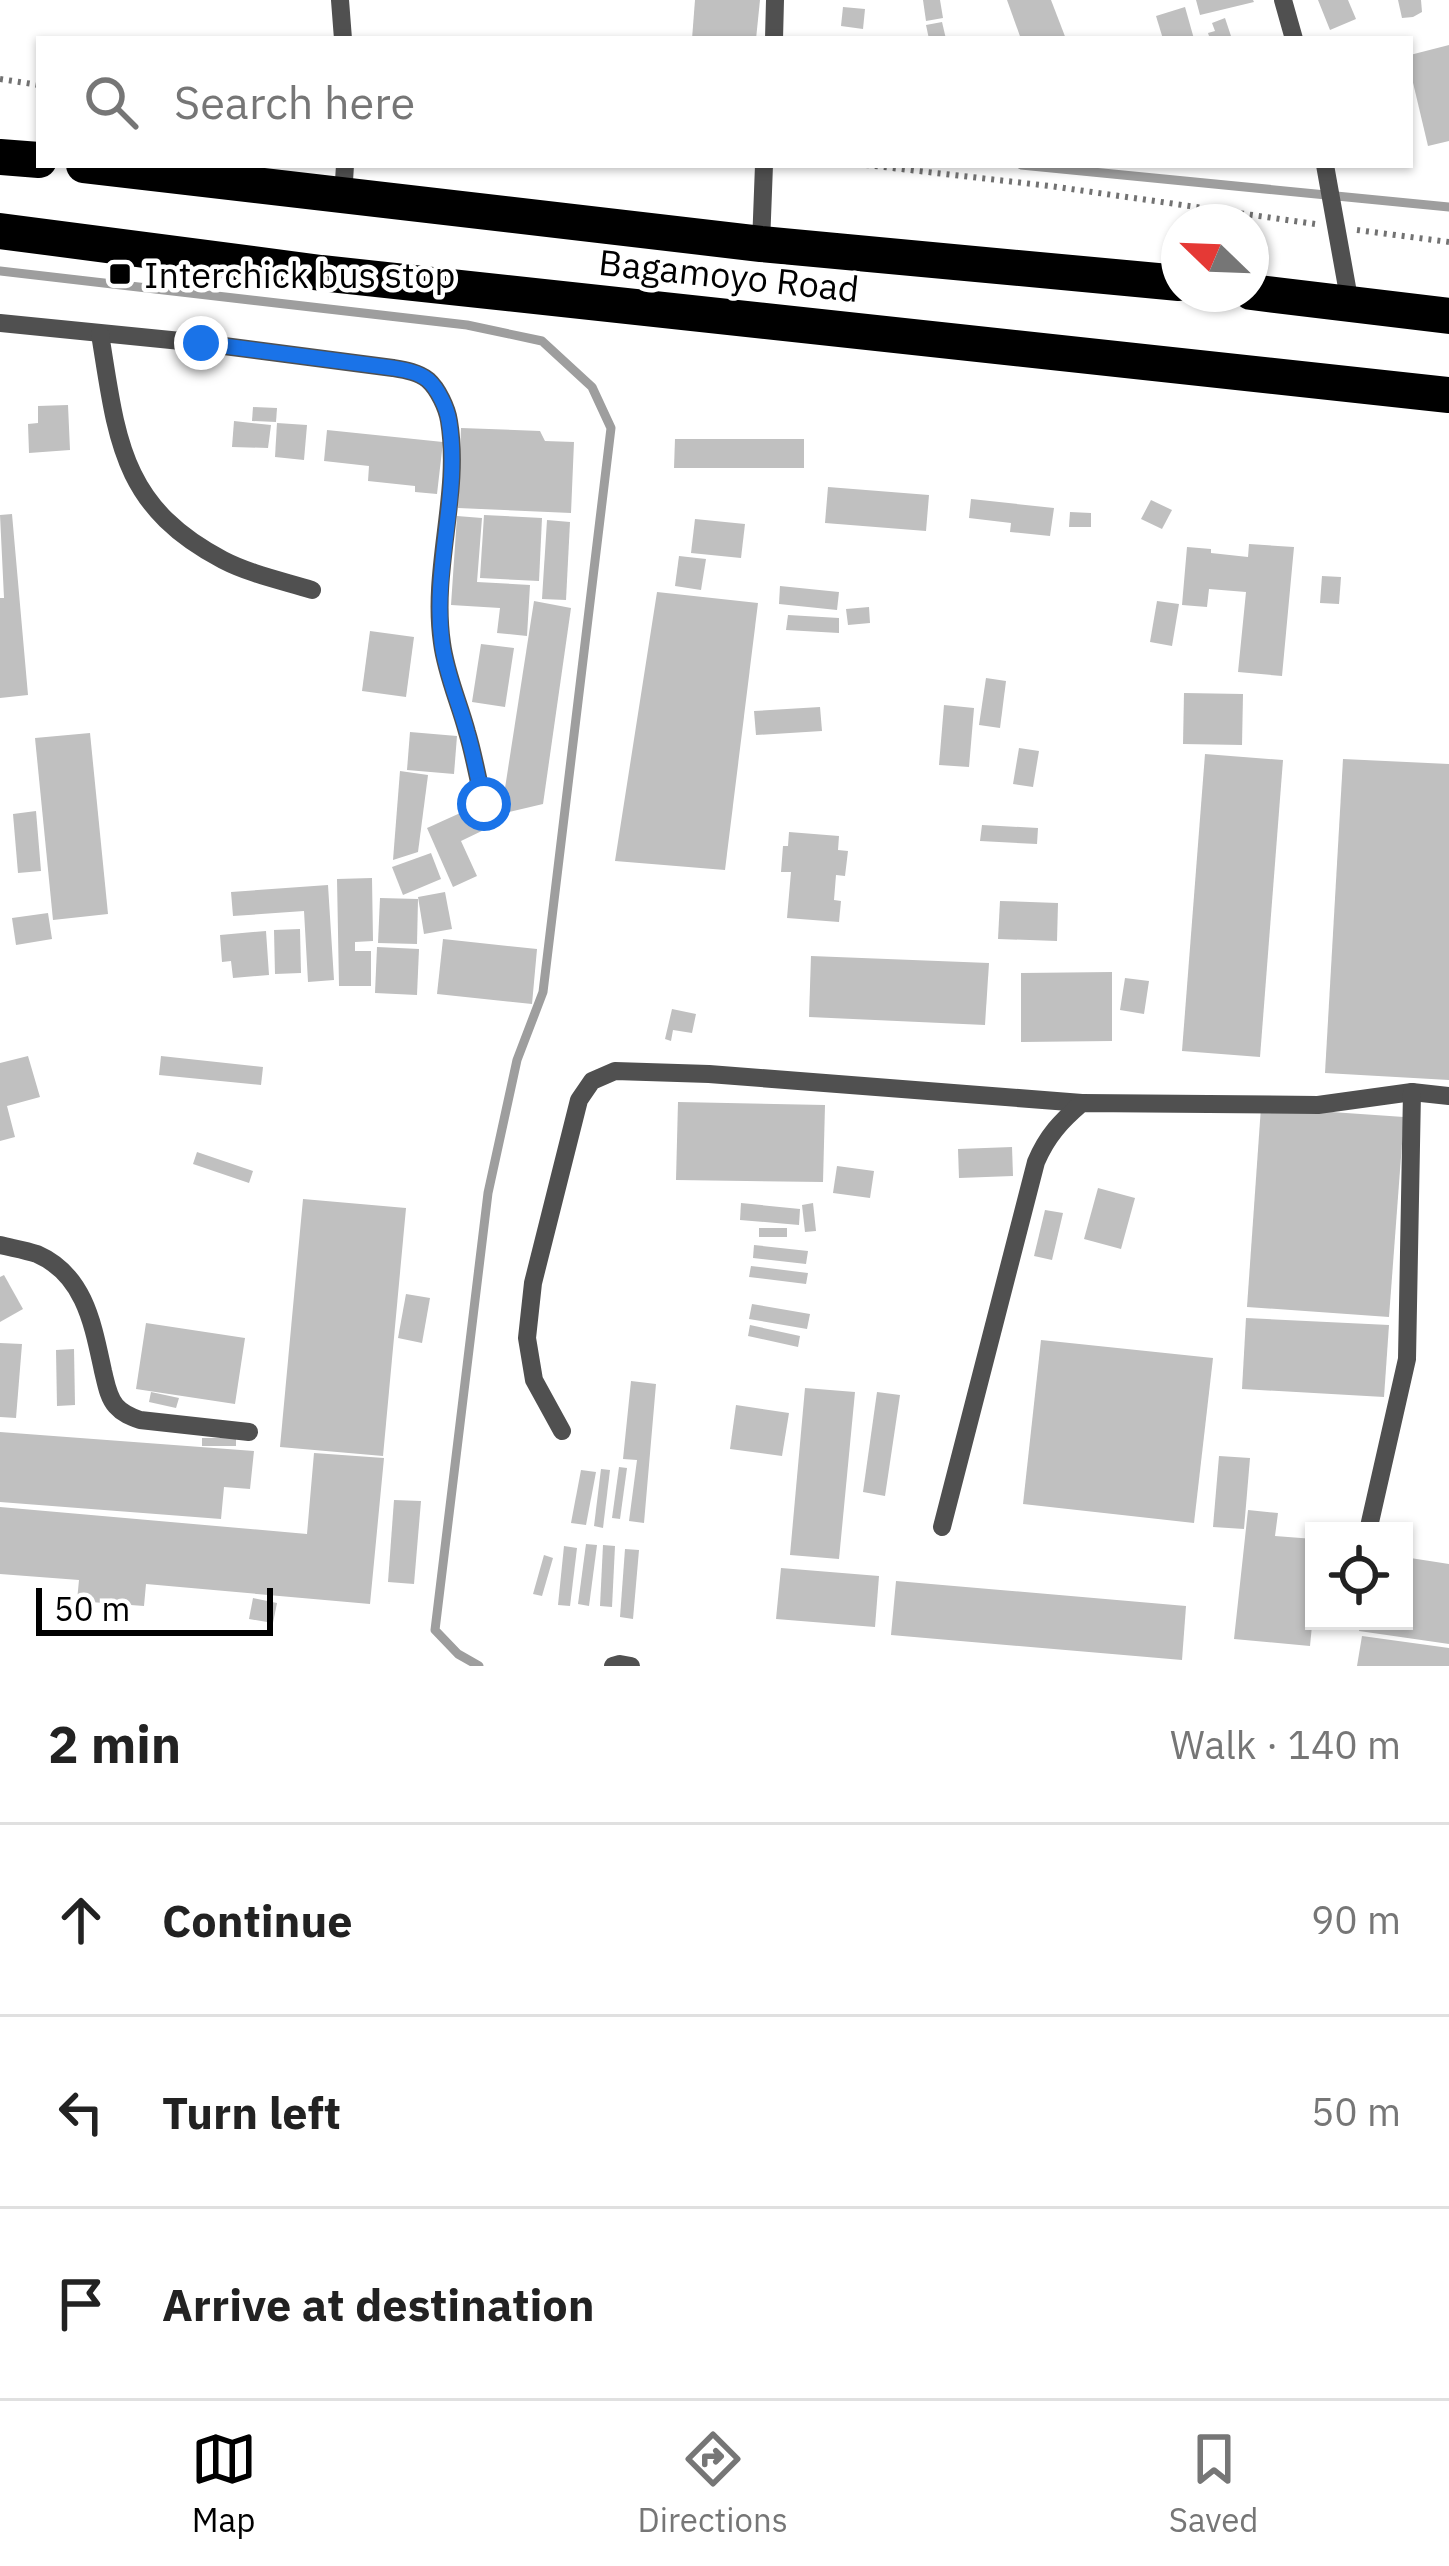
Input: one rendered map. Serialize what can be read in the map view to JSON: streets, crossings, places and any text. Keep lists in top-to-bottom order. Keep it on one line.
{"streets":{"highway":["Bagamoyo Road"]},"places":{"transit":["Interchick bus stop"]},"scale_bar":"50 m","north":"top left","page":{"search":"Search here","scale":"50 m","heading":["2 min","Walk · 140 m"],"list":[["Continue","90 m"],["Turn left","50 m"],"Arrive at destination"],"nav":["Map","Directions","Saved"]}}
